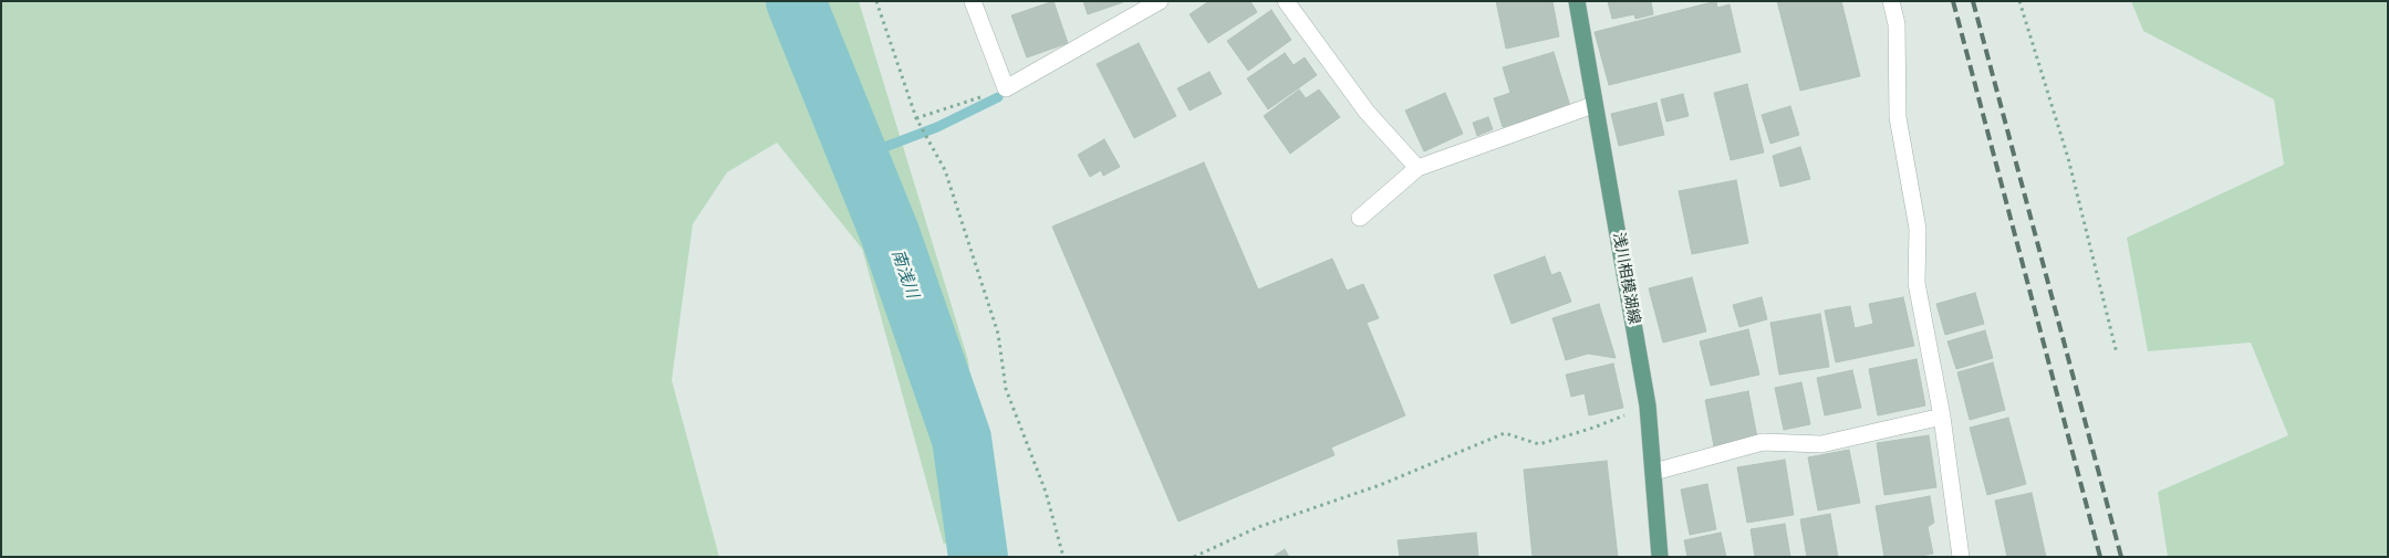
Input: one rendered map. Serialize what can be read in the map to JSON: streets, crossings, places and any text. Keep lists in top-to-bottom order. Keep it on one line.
{"streets":{"main road":["浅川相模湖線"]},"water":["南浅川"]}
